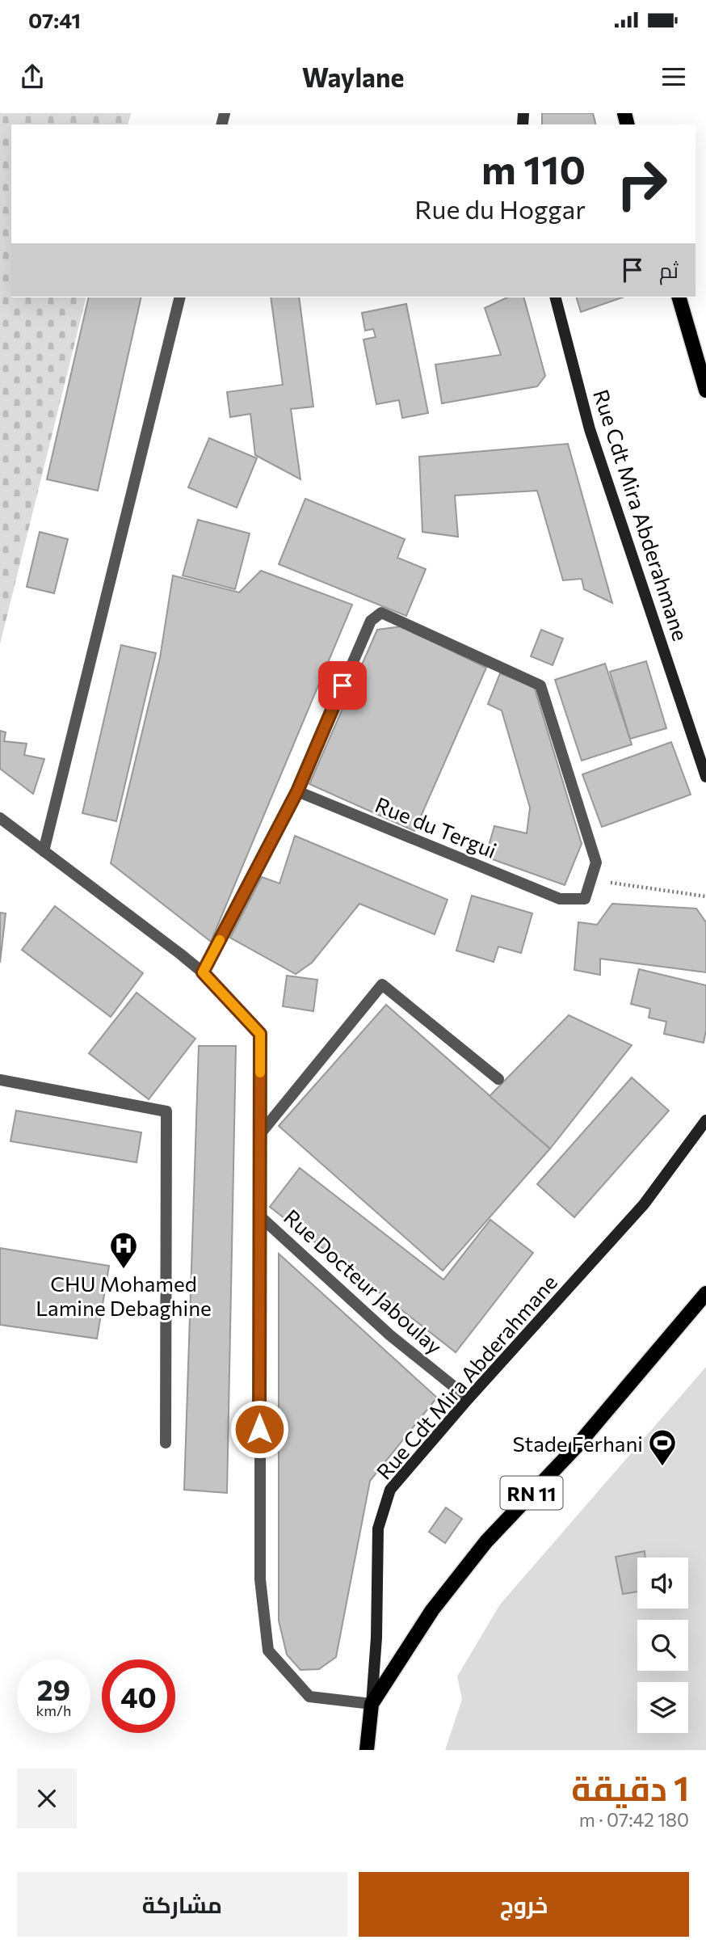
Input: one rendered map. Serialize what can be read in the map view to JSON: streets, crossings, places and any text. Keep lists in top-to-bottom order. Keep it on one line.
{"streets":{"main road":["Rue Cdt Mira Abderahmane","RN 11"],"street":["Rue du Tergui","Rue Docteur Jaboulay"]},"crossings":[["Rue Cdt Mira Abderahmane","Rue Docteur Jaboulay"],["Rue Cdt Mira Abderahmane","RN 11"]],"places":{"hospital":["CHU Mohamed Lamine Debaghine"],"sports":["Stade Ferhani"]},"page":{"status":"07:41","header":"Waylane","turn":["110 m","Rue du Hoggar"],"then":"ثم","speed":"29 km/h","limit":"40","heading":["1 دقيقة","180 m · 07:42"],"buttons":["خروج","مشاركة"]}}
